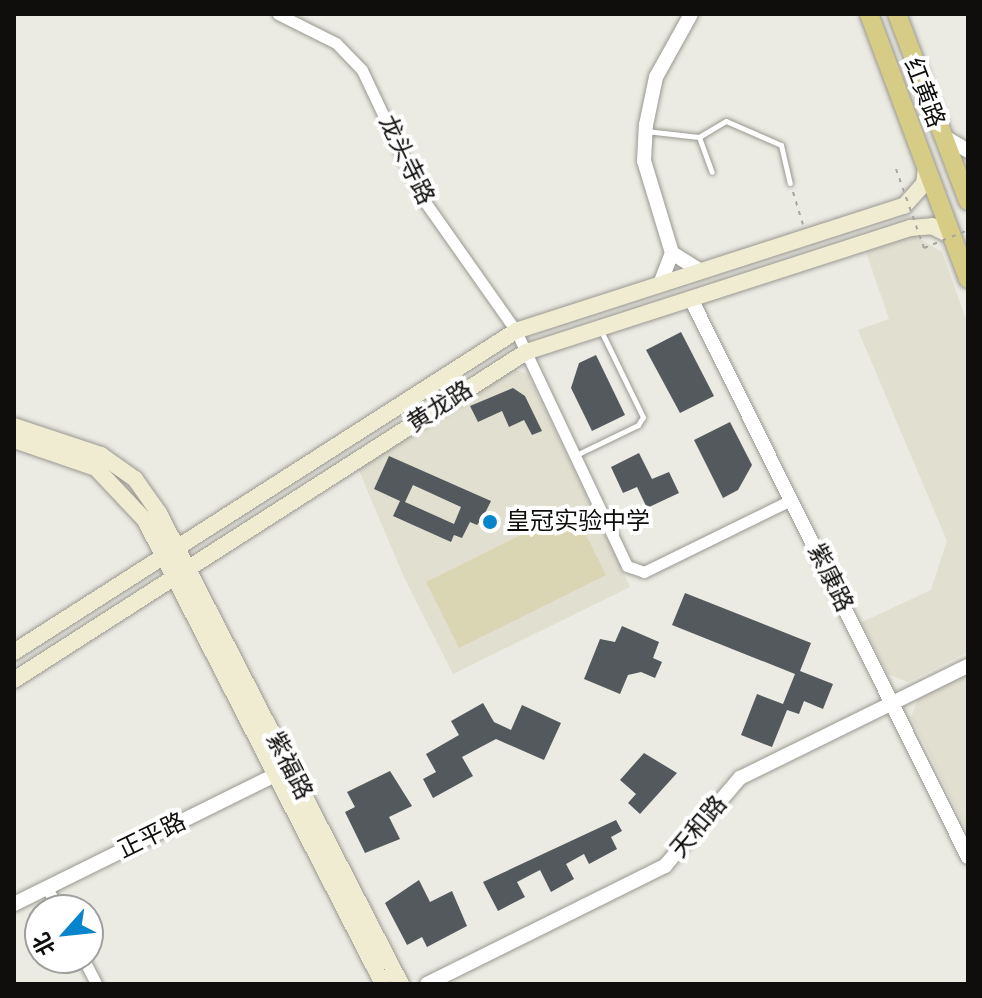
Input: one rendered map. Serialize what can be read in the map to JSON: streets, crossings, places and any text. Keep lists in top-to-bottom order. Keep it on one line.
{"streets":{"highway":["红黄路"],"main road":["黄龙路","紫福路"],"street":["龙头寺路","紫康路","天和路","正平路"]},"crossings":[["龙头寺路","黄龙路"],["龙头寺路","紫康路"],["黄龙路","紫康路"],["黄龙路","紫福路"],["紫康路","天和路"],["紫福路","正平路"]],"places":["皇冠实验中学"],"north":"bottom left"}
